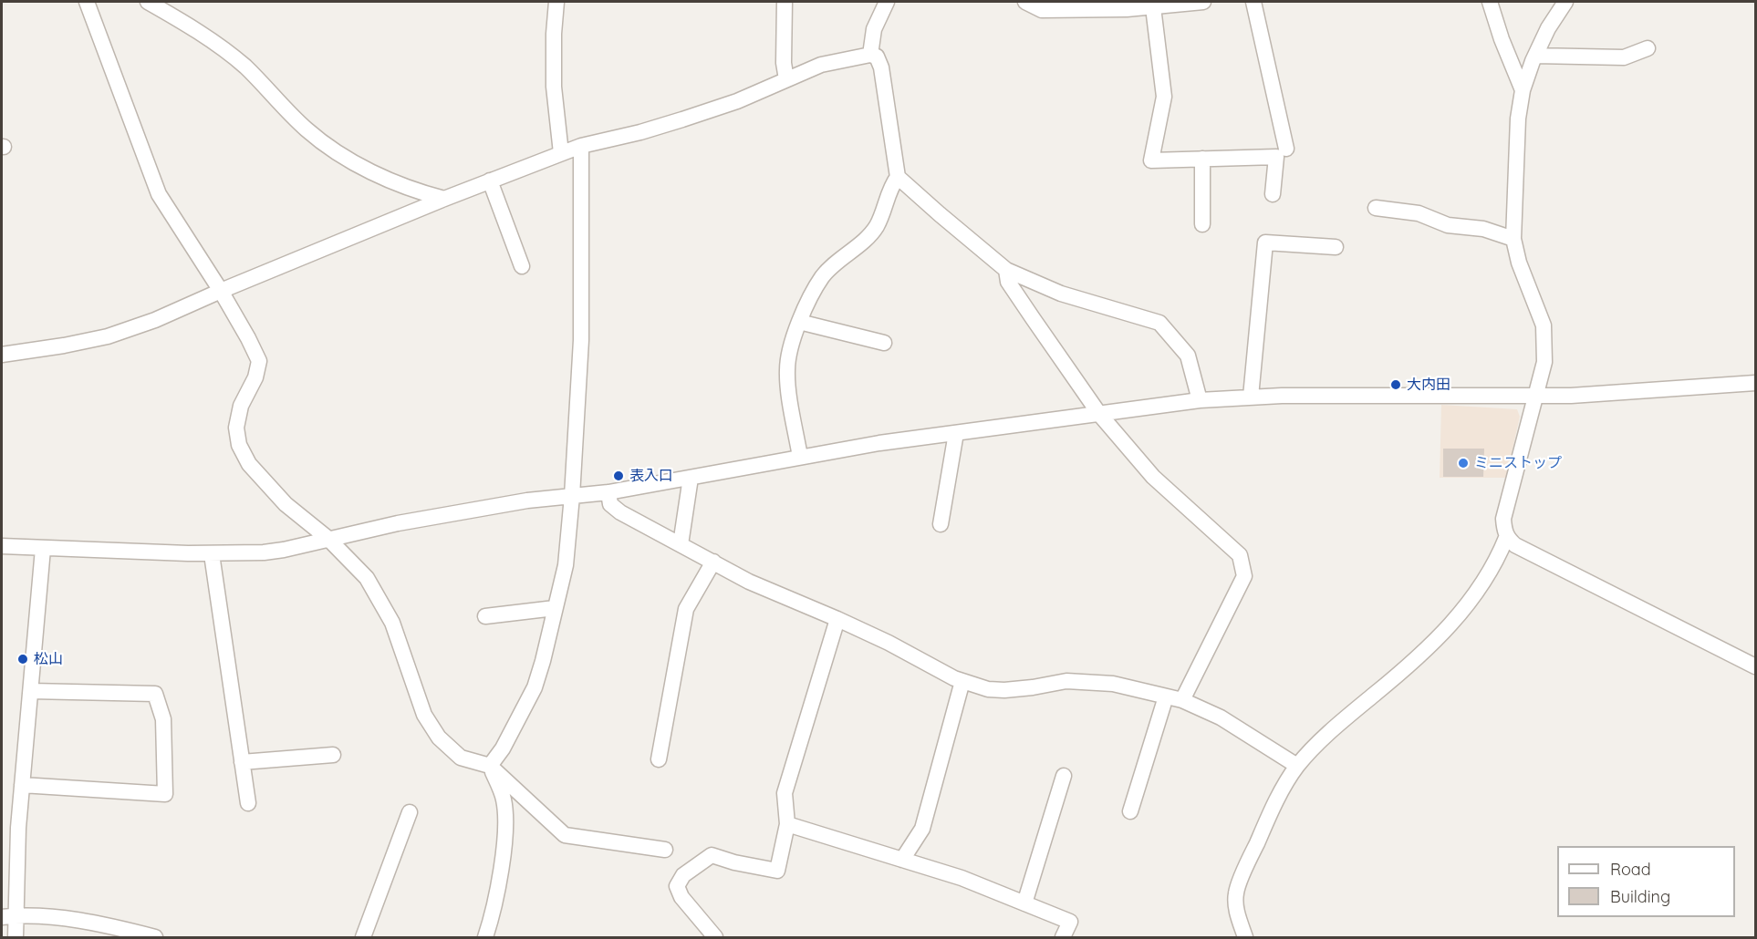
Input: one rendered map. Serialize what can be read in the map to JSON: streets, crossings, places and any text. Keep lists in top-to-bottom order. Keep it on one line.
{"places":["大内田","ミニストップ","表入口","松山"],"legend":["Road","Building"]}
